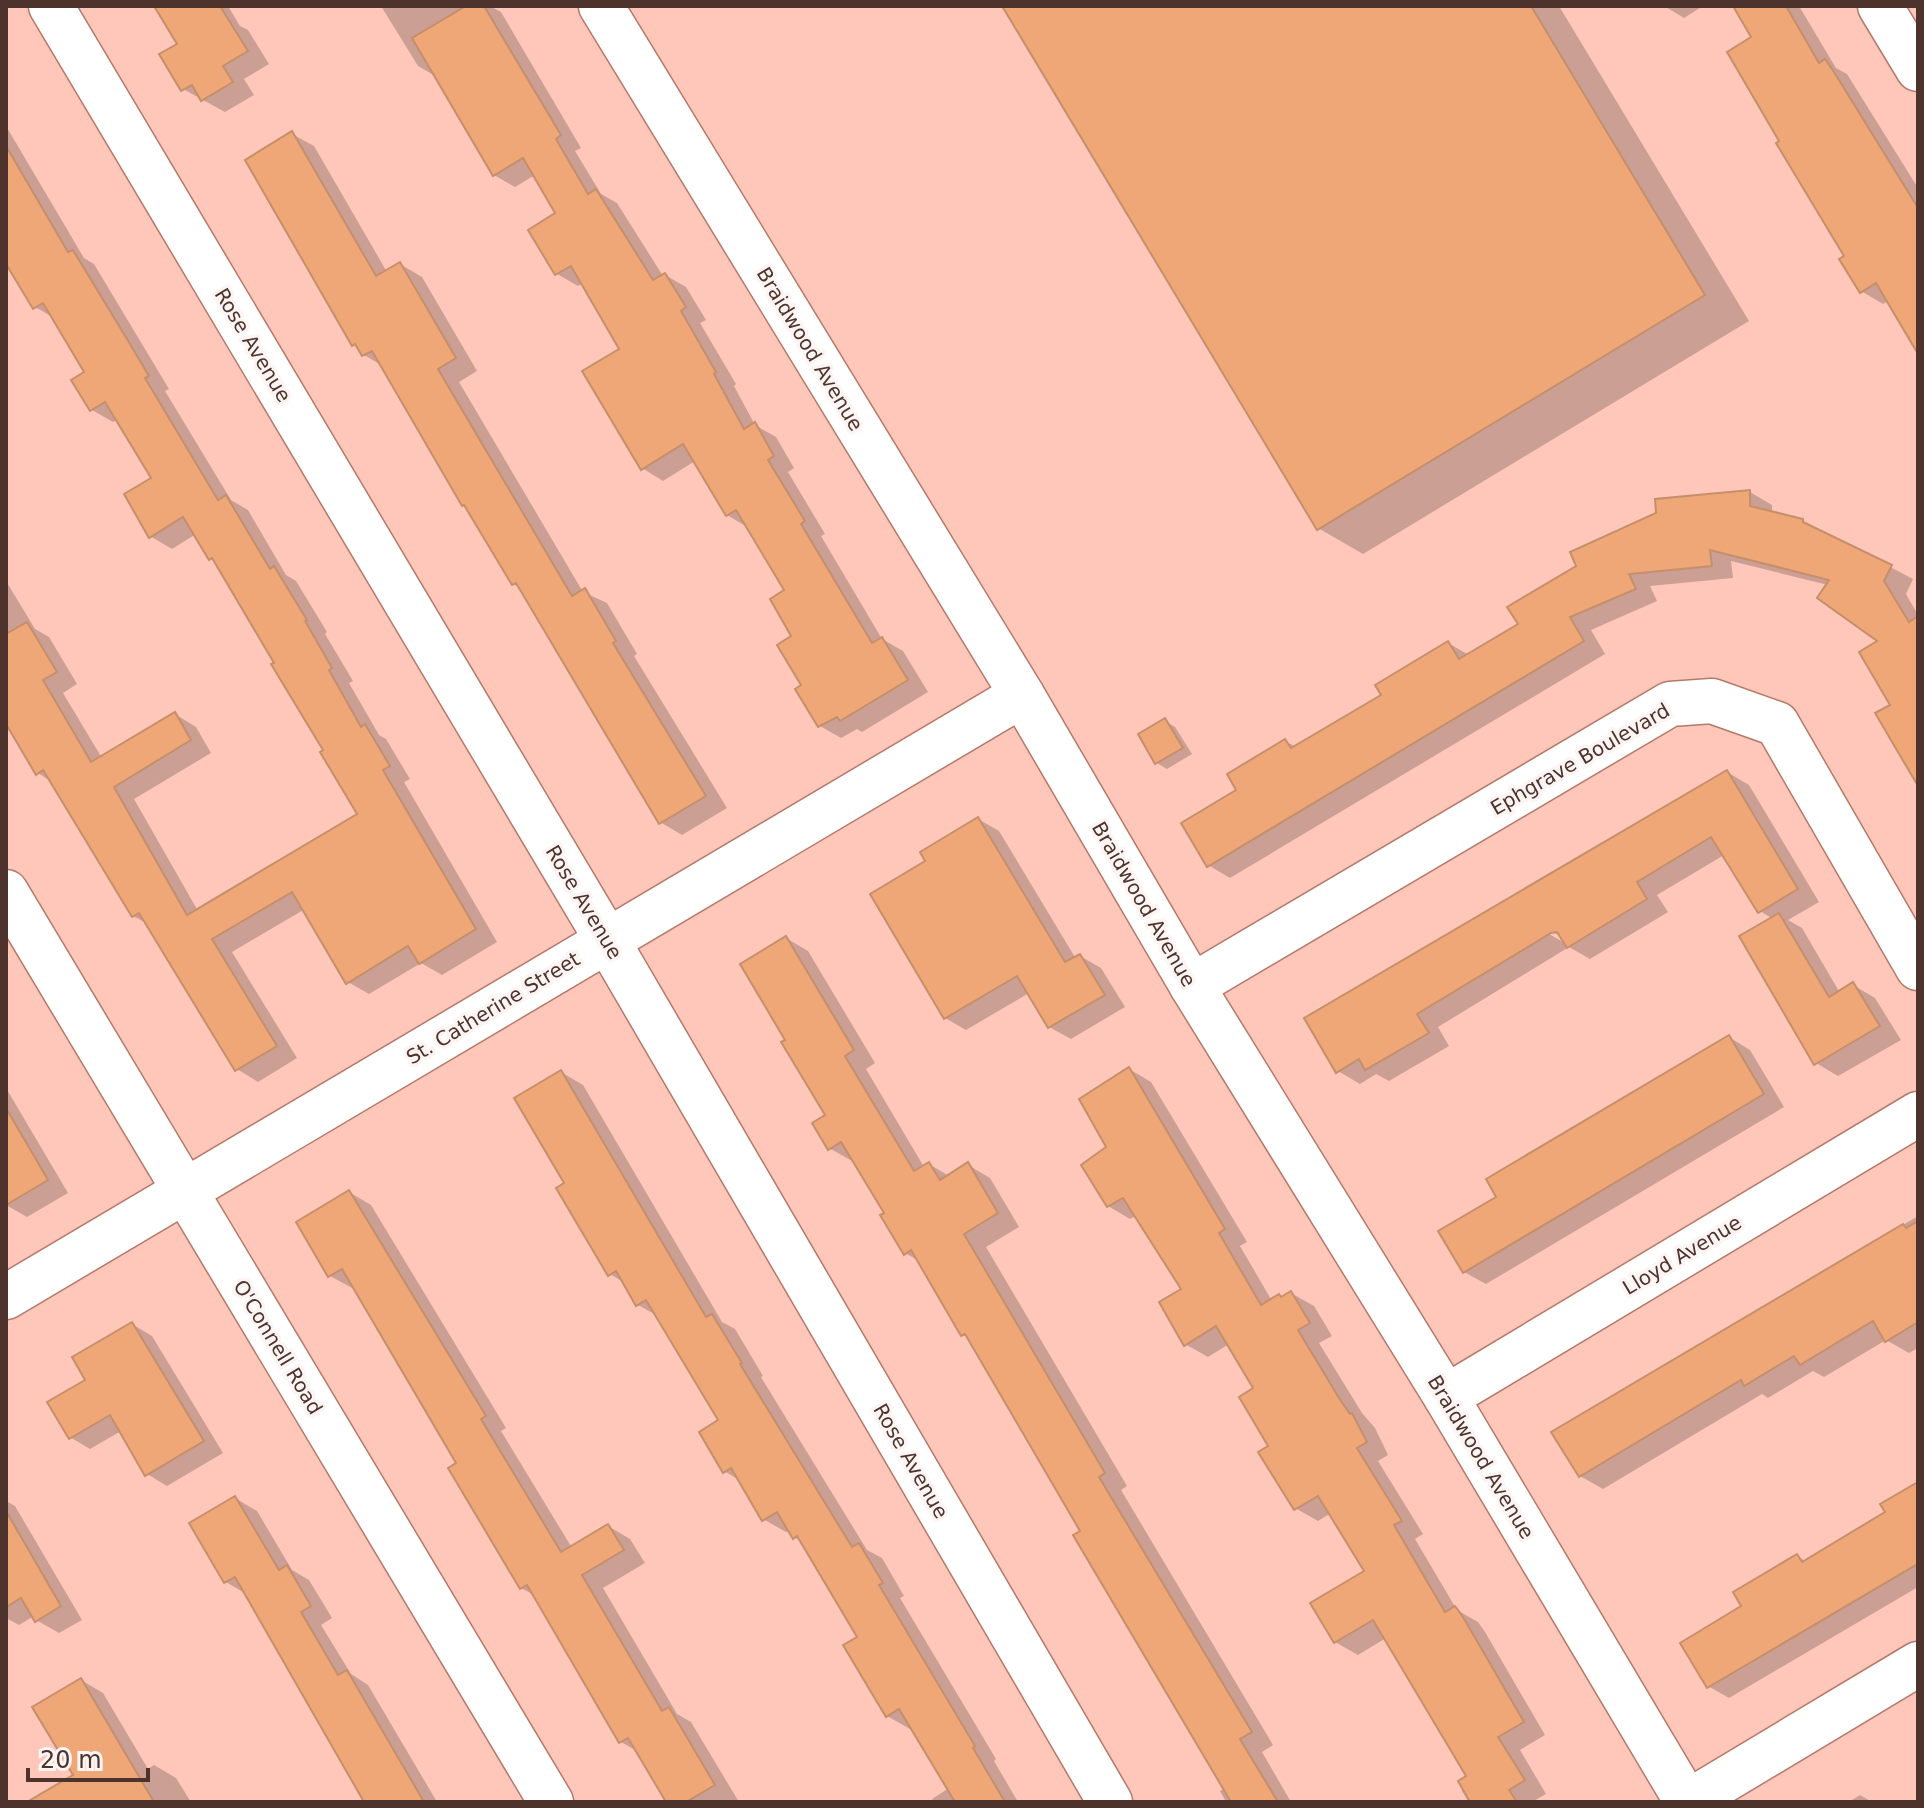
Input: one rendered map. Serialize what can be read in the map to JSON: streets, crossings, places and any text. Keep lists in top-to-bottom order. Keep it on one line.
{"streets":{"street":["Rose Avenue","Braidwood Avenue","Ephgrave Boulevard","St. Catherine Street","Lloyd Avenue","O'Connell Road"]},"crossings":[["Rose Avenue","St. Catherine Street"],["Braidwood Avenue","Ephgrave Boulevard"],["Braidwood Avenue","St. Catherine Street"],["Braidwood Avenue","Lloyd Avenue"],["St. Catherine Street","O'Connell Road"]],"scale_bar":"20 m"}
